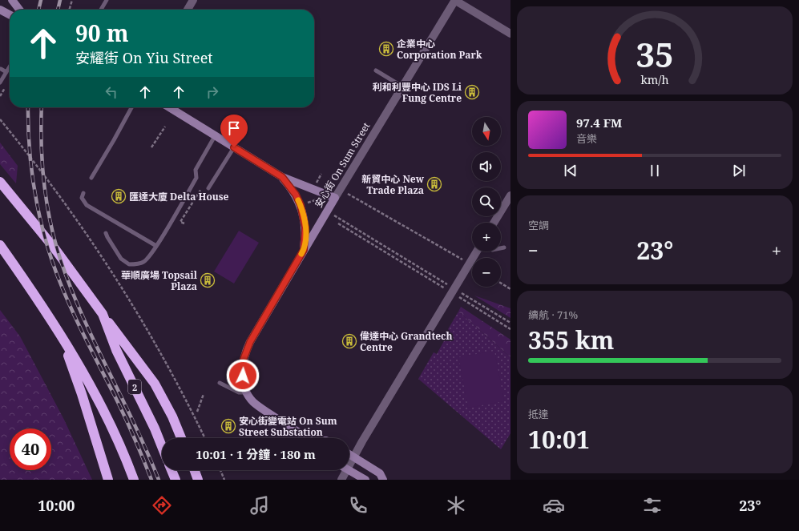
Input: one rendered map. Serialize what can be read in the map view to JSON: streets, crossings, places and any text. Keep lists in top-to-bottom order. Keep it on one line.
{"streets":{"highway":["2"],"street":["安心街 On Sum Street"]},"places":{"building":["企業中心 Corporation Park","利和利豐中心 IDS Li Fung Centre","新貿中心 New Trade Plaza","匯達大廈 Delta House","華順廣場 Topsail Plaza","偉達中心 Grandtech Centre","安心街變電站 On Sum Street Substation"]},"north":"bottom","page":{"turn":["90 m","安耀街 On Yiu Street"],"song":["97.4 FM","音樂"],"map_buttons":["+","−"],"tile":["空調",["續航 · 71%","355 km"],["抵達","10:01"]],"heat":["−","23°","+"],"limit":"40","trip":"10:01 · 1 分鐘 · 180 m","tabs":["10:00","23°"],"gauge":["35","km/h"]}}
